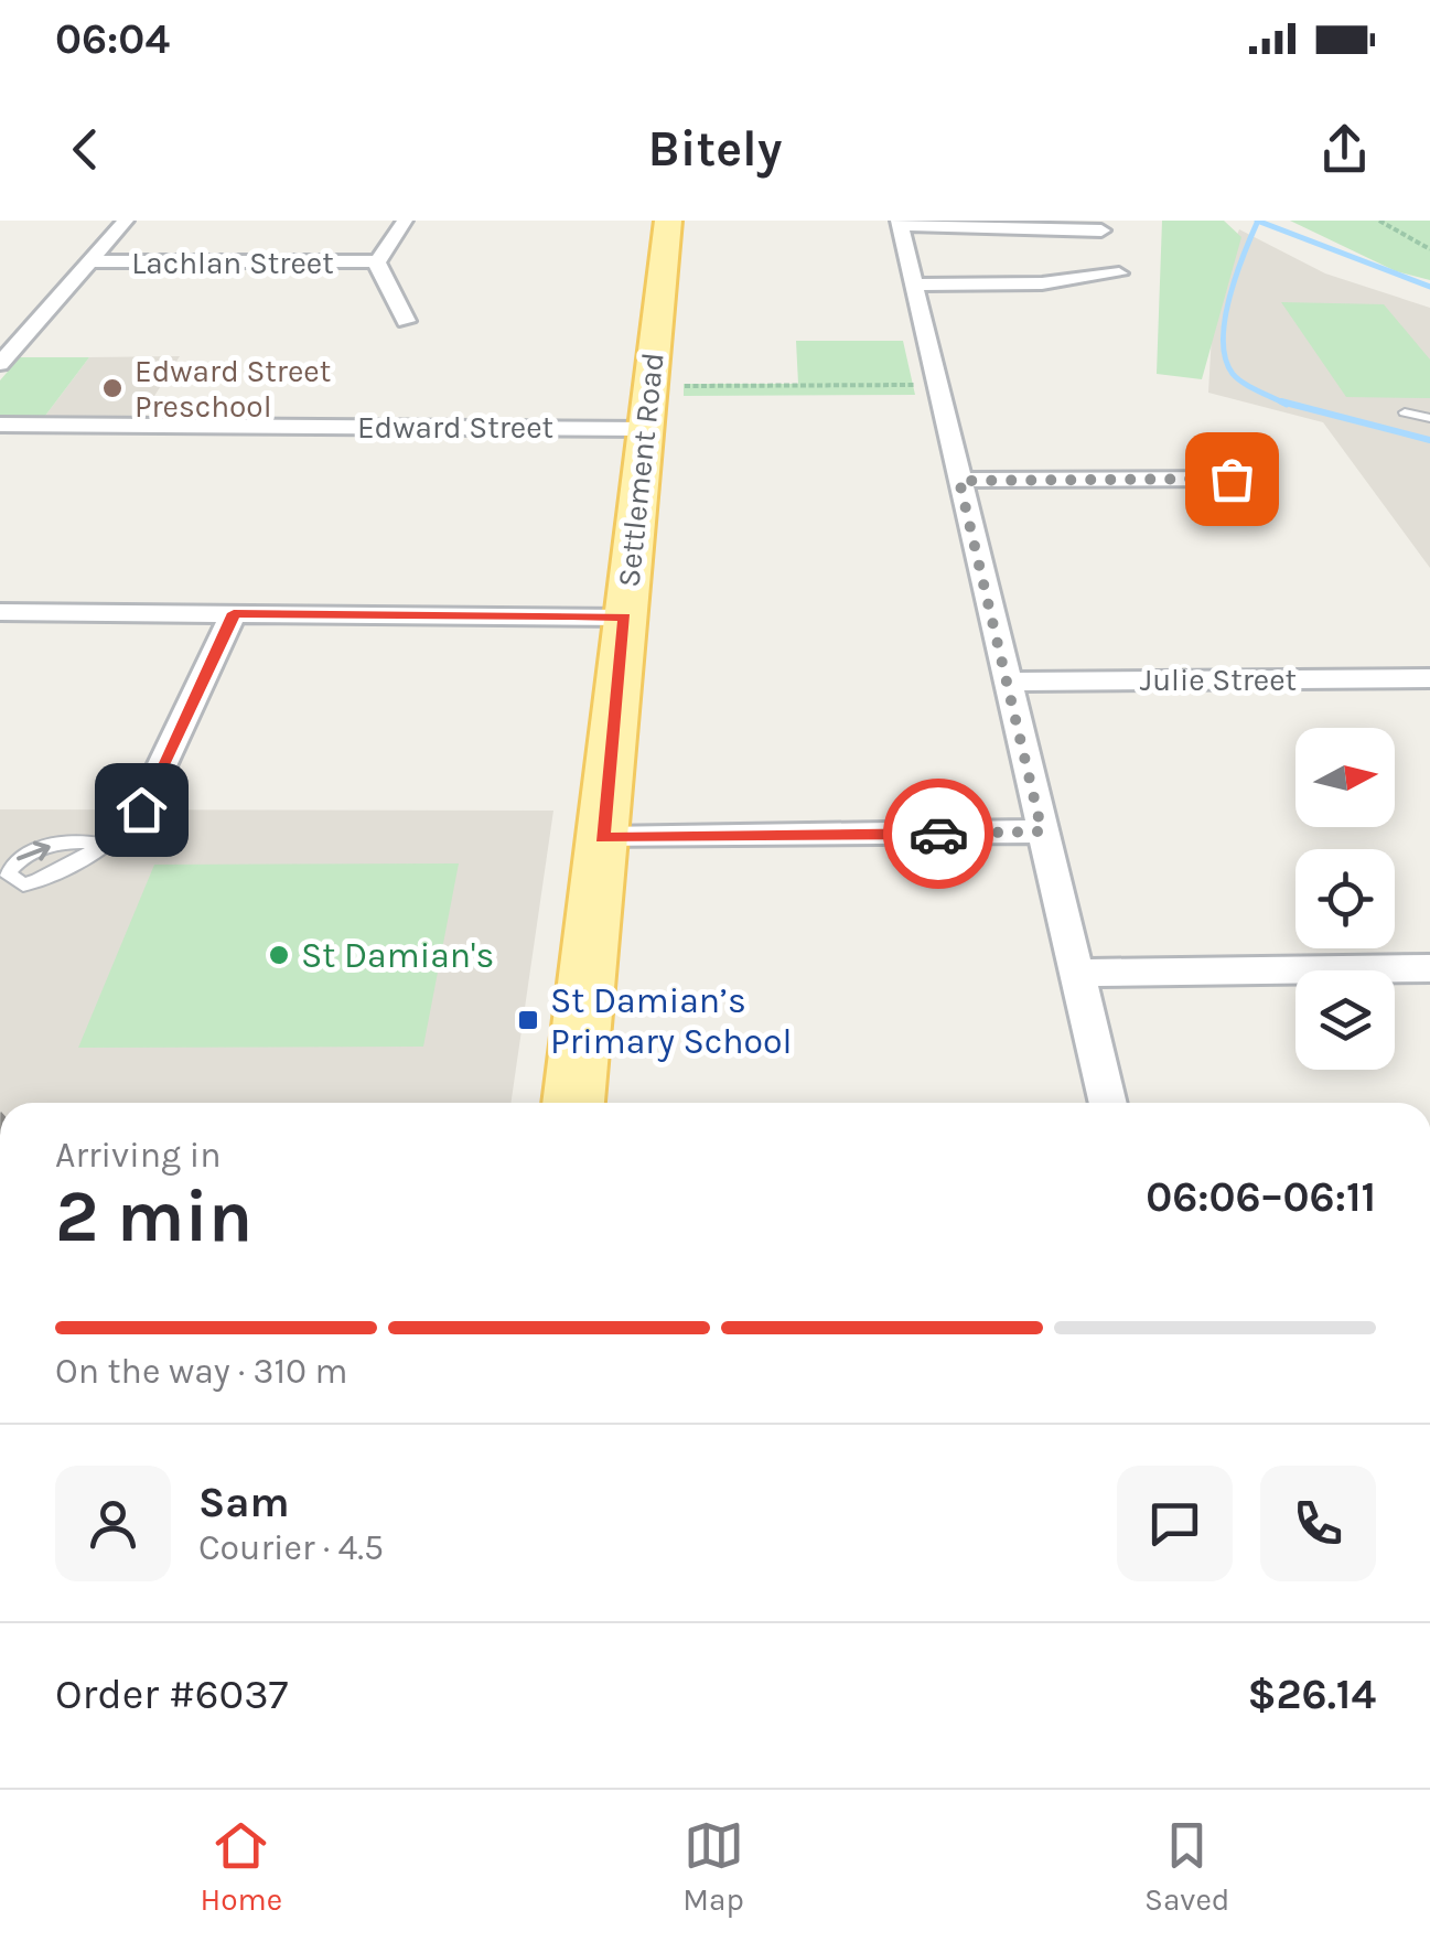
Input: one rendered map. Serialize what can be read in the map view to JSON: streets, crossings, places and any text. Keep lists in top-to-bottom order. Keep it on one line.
{"streets":{"main road":["Settlement Road"],"street":["Lachlan Street","Edward Street","Julie Street"]},"crossings":[["Edward Street","Settlement Road"]],"places":{"other":["Edward Street Preschool","St Damian's"],"transit":["St Damian’s Primary School"]},"north":"right","page":{"status":"06:04","header":"Bitely","heading":["2 min","Arriving in","06:06–06:11"],"panel":["Sam","Courier · 4.5","Order #6037","$26.14"],"bar":"On the way · 310 m","tabs":["Home","Map","Saved"]}}
